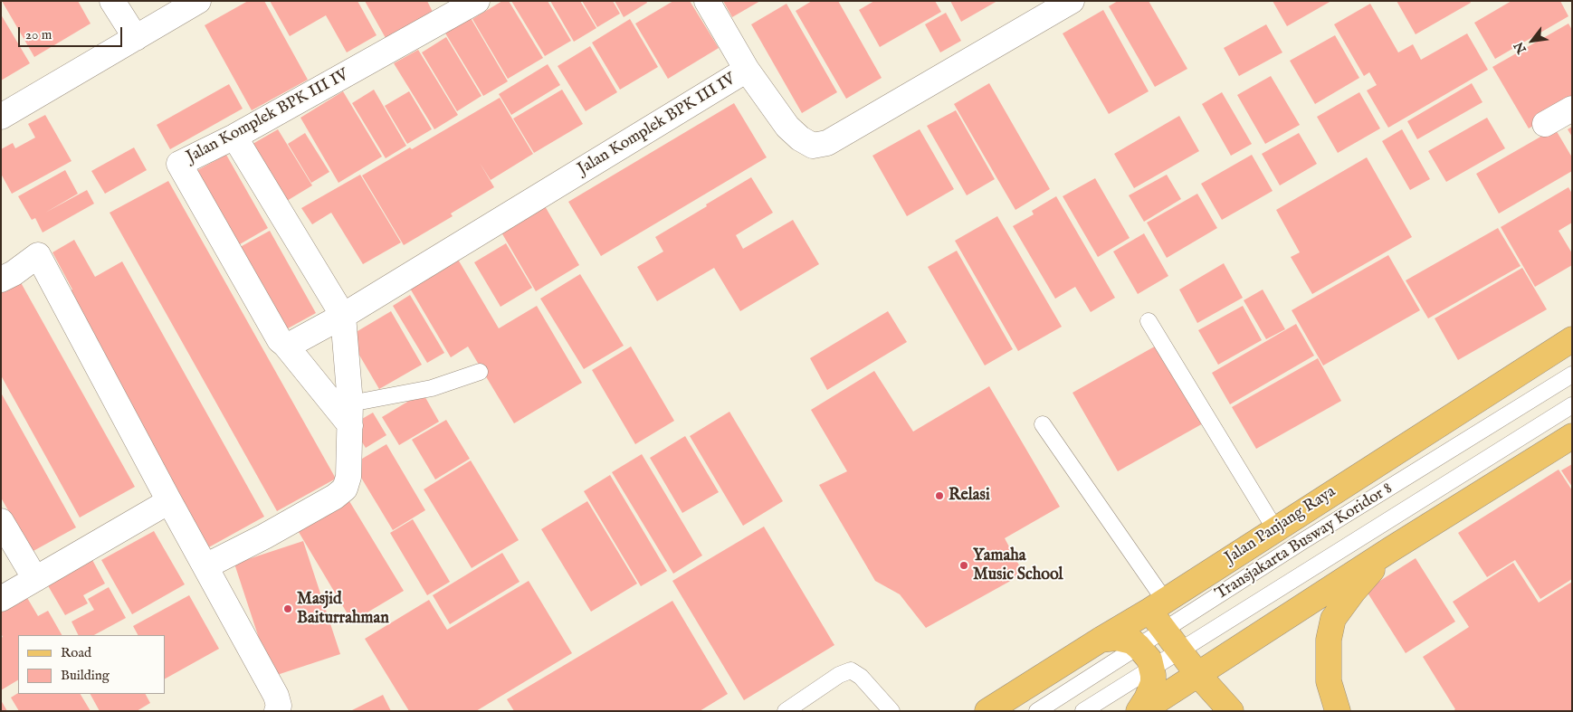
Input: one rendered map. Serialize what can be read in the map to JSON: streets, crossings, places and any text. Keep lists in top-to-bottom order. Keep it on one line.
{"streets":{"main road":["Jalan Panjang Raya"],"street":["Jalan Komplek BPK III IV"],"lane":["Transjakarta Busway Koridor 8"]},"places":["Relasi","Yamaha Music School","Masjid Baiturrahman"],"legend":["Road","Building"],"scale_bar":"20 m","north":"bottom left"}
